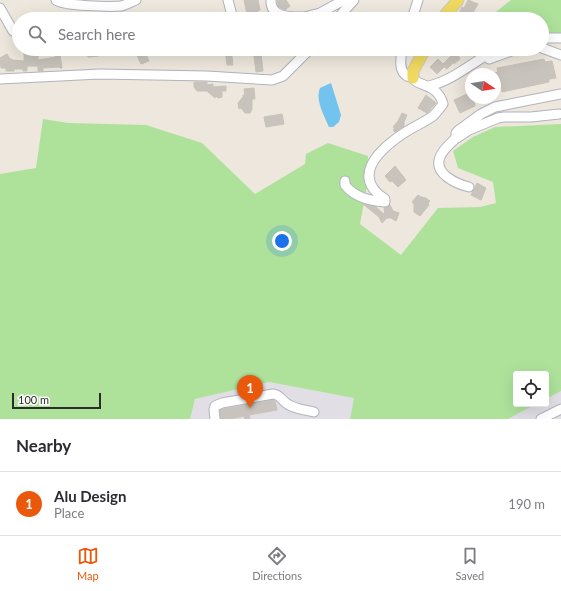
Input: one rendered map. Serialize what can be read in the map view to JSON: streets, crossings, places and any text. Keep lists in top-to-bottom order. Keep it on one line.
{"scale_bar":"100 m","north":"right","page":{"search":"Search here","pins":"1","scale":"100 m","heading":"Nearby","list":[{"mark":"1","name":"Alu Design","note":"Place","value":"190 m"}],"nav":["Map","Directions","Saved"]}}
